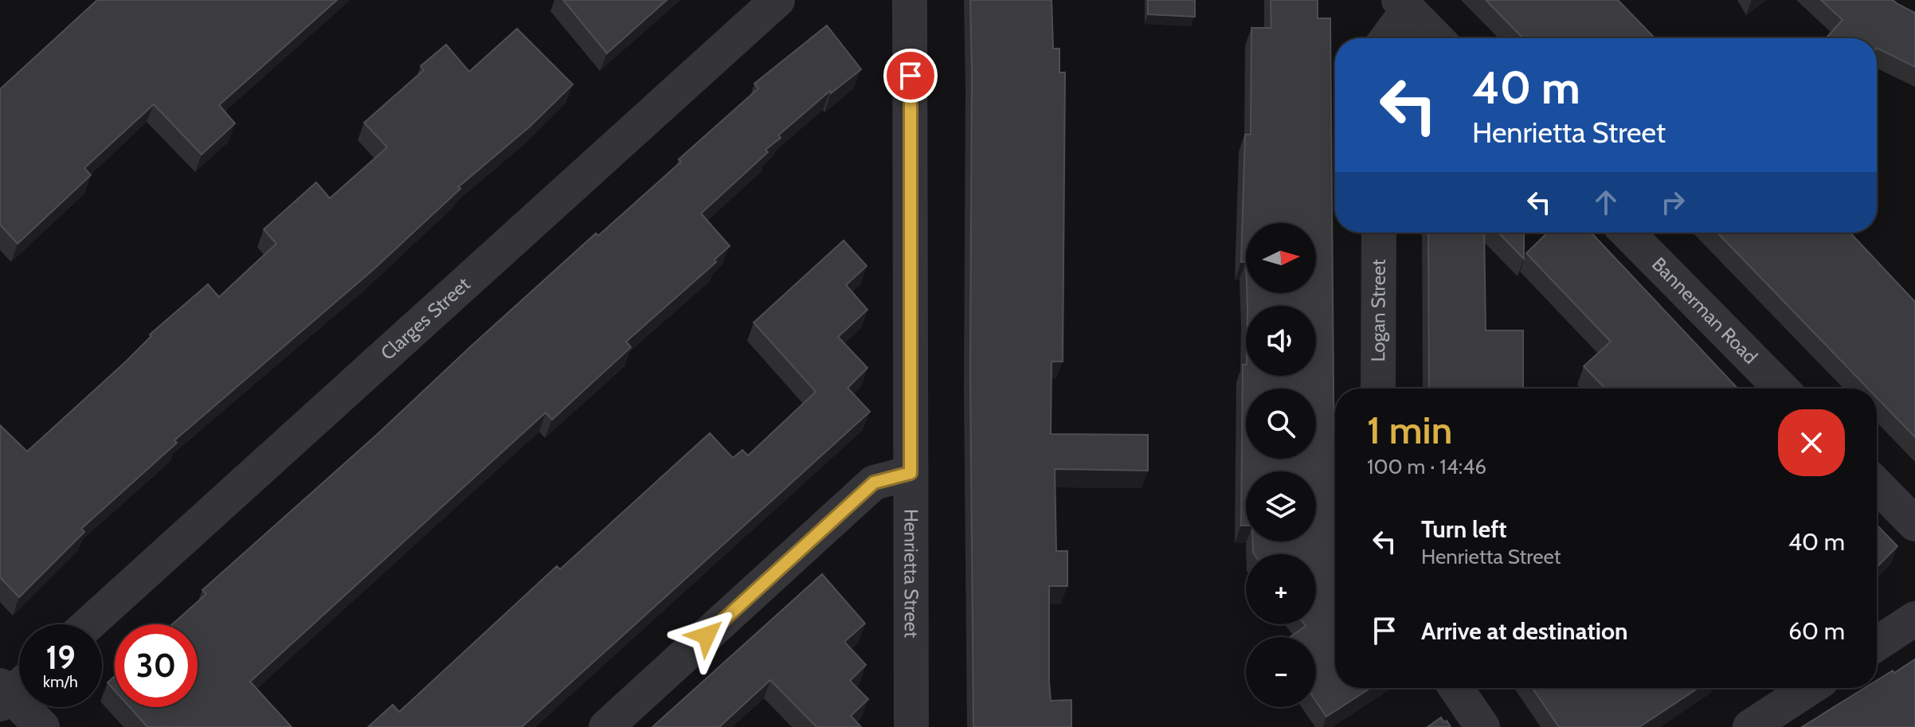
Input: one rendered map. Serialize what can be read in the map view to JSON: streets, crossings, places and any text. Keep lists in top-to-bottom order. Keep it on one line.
{"streets":{"street":["Logan Street","Bannerman Road","Clarges Street","Henrietta Street"]},"north":"right","page":{"turn":["40 m","Henrietta Street"],"map_buttons":["+","−"],"heading":["1 min","100 m · 14:46"],"list":[{"name":"Turn left","note":"Henrietta Street","value":"40 m"},{"name":"Arrive at destination","value":"60 m"}],"speed":"19 km/h","limit":"30"}}
